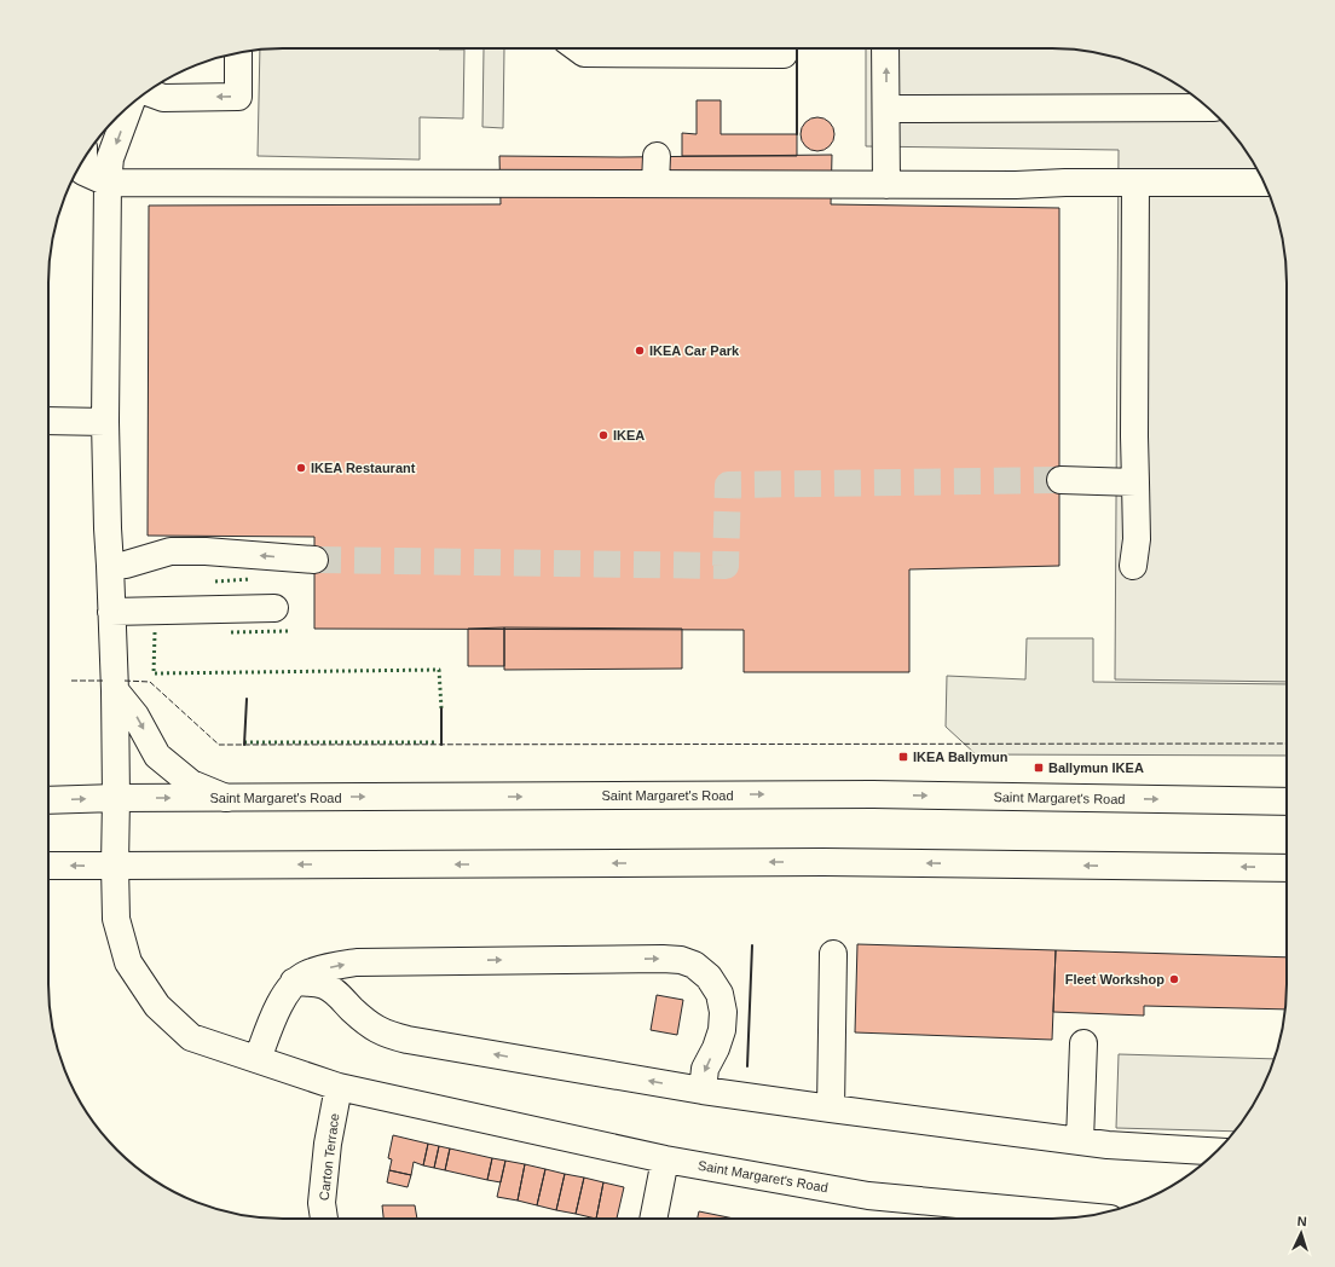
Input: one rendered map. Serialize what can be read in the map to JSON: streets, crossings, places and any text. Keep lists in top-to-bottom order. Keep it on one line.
{"streets":{"main road":["Saint Margaret's Road","Carton Terrace"]},"crossings":[["Saint Margaret's Road","Carton Terrace"]],"places":{"other":["IKEA Car Park","IKEA","IKEA Restaurant","Fleet Workshop"],"transit":["IKEA Ballymun","Ballymun IKEA"]},"north":"top"}
